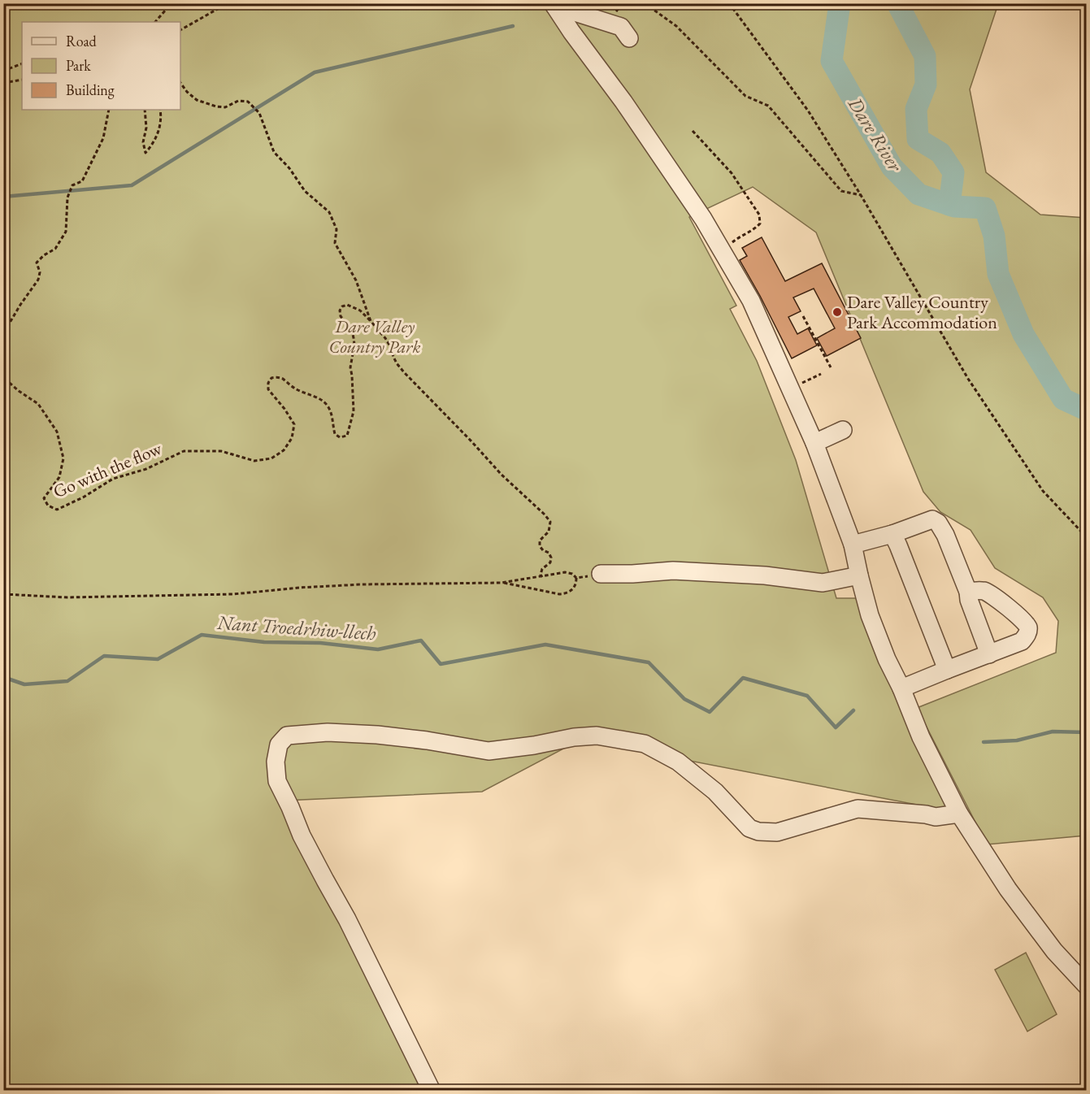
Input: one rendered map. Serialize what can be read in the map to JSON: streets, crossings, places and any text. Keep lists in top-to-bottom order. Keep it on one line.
{"streets":{"path":["Go with the flow"]},"water":["Dare River","Nant Troedrhiw-llech"],"parks":["Dare Valley Country Park"],"places":["Dare Valley Country Park Accommodation"],"legend":["Road","Park","Building"]}
